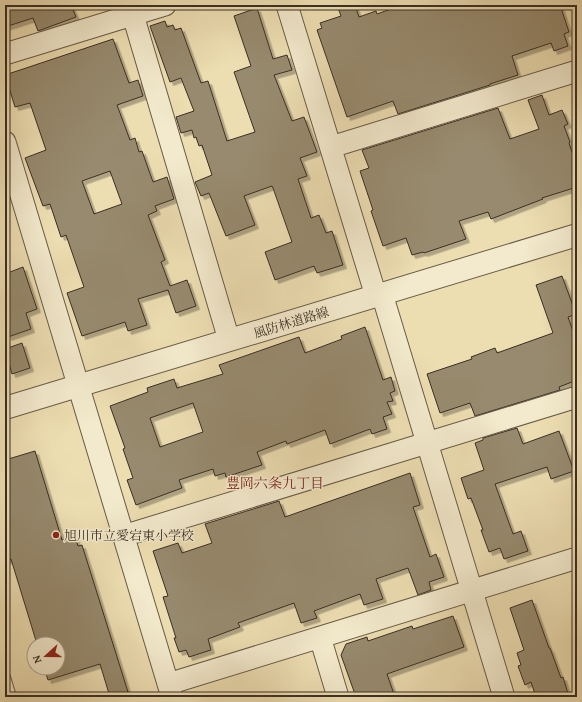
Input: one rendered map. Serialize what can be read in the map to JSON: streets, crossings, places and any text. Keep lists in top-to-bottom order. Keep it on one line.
{"streets":{"street":["風防林道路線"]},"districts":["豊岡六条九丁目"],"places":["旭川市立愛宕東小学校"],"north":"left"}
